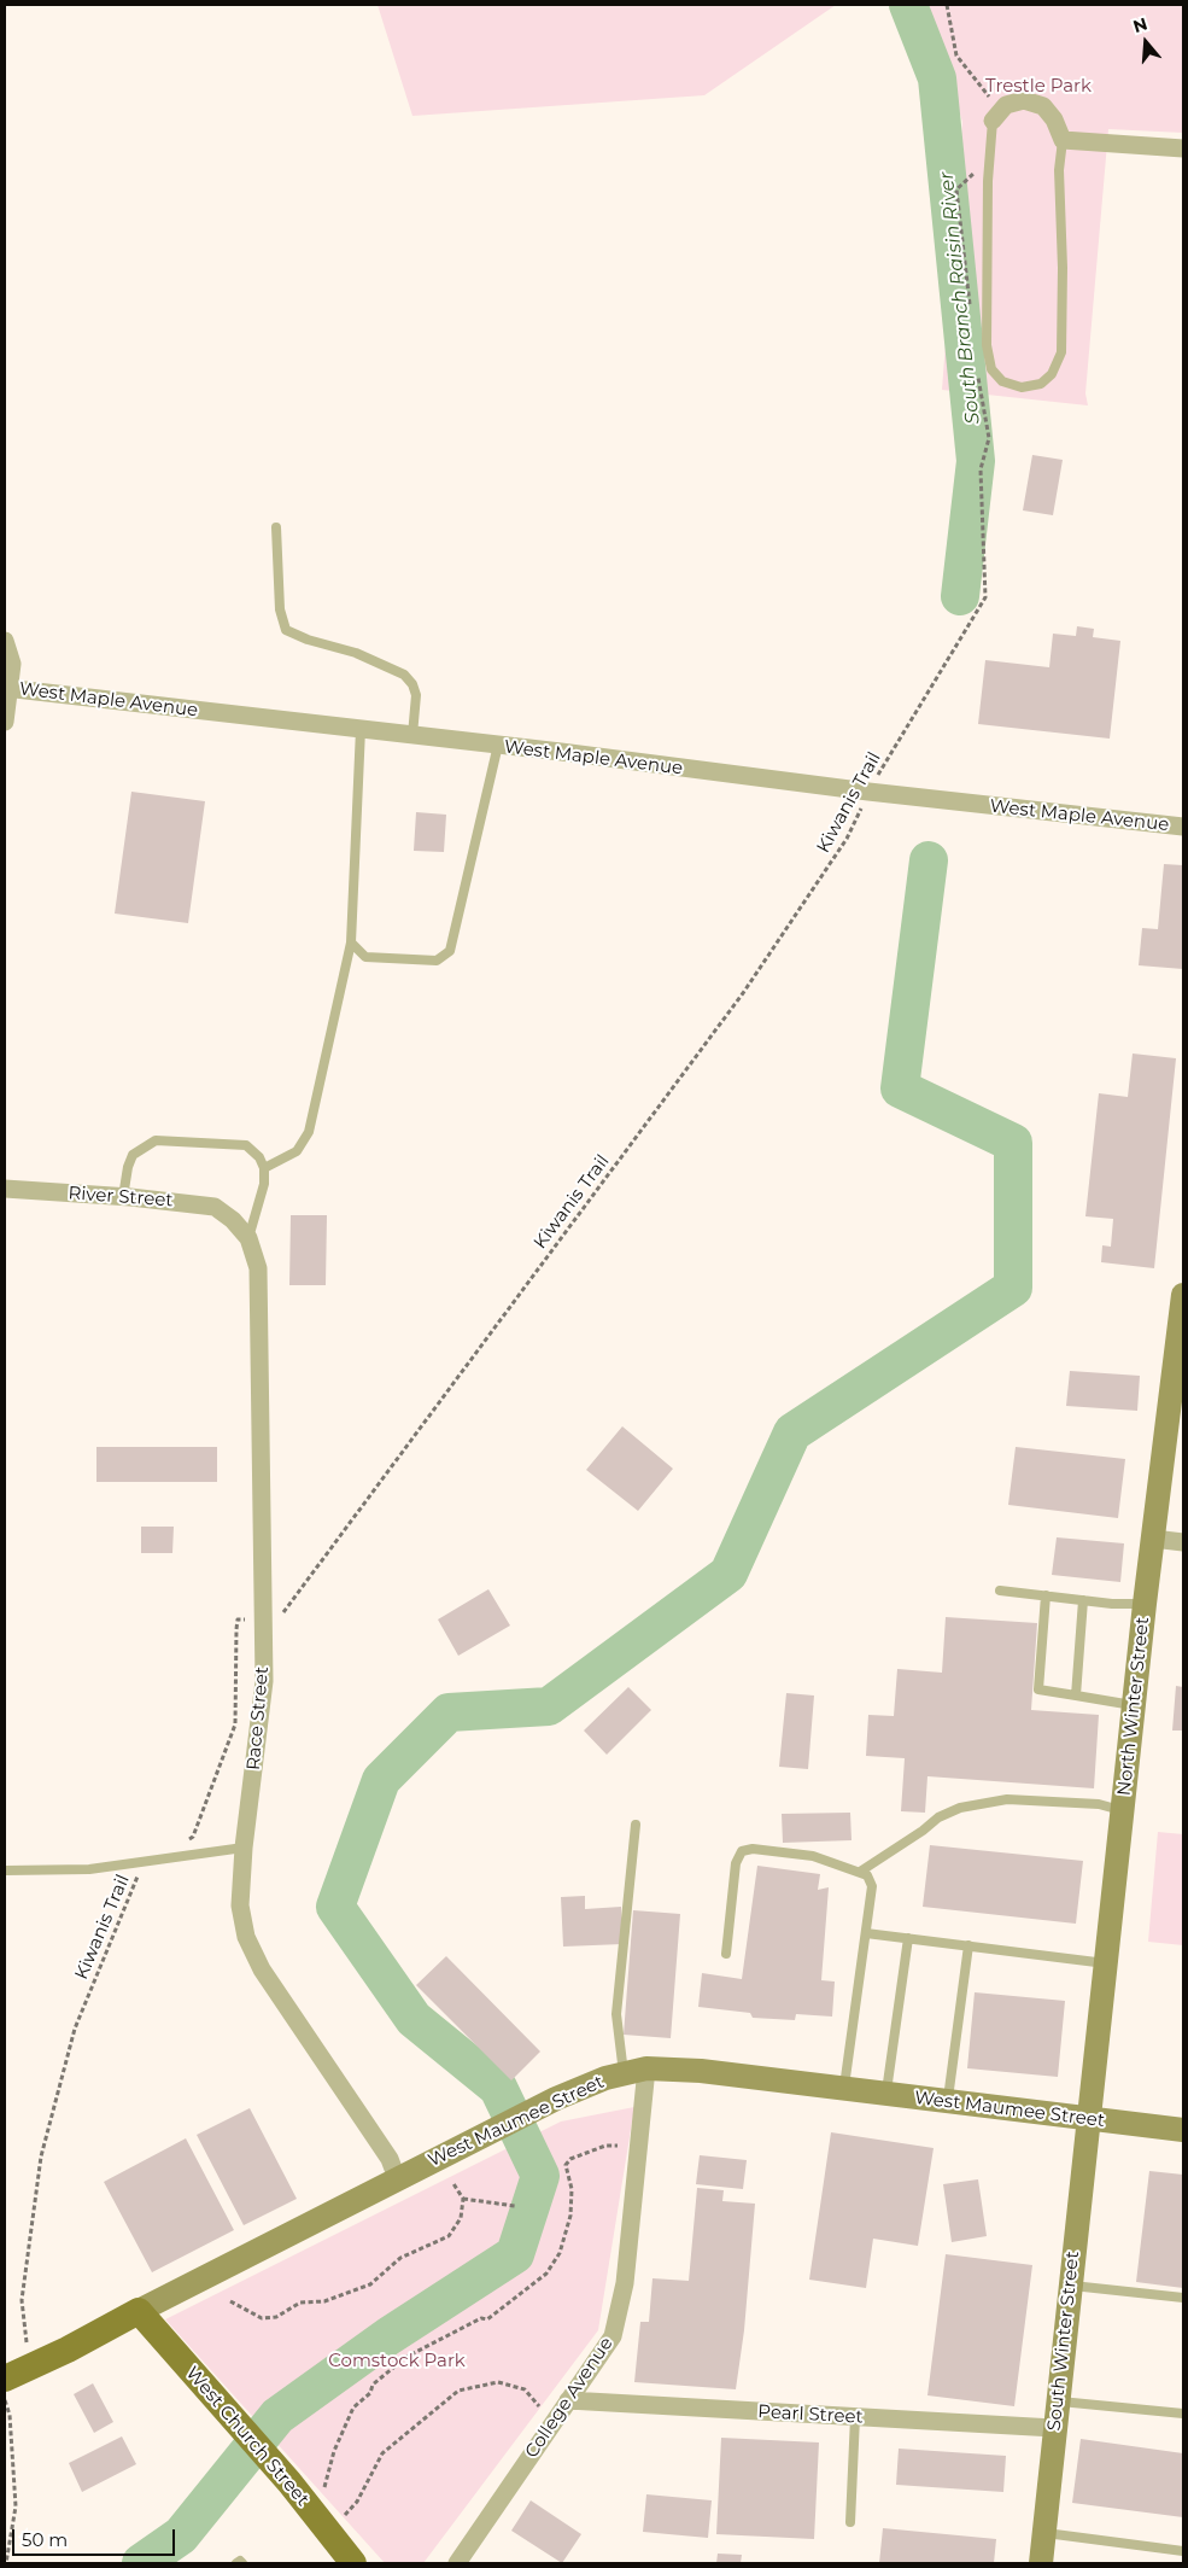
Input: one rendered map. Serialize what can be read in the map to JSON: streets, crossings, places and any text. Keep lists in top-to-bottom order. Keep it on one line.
{"streets":{"main road":["West Maumee Street","West Church Street"],"street":["West Maple Avenue","River Street","North Winter Street","Race Street","South Winter Street","College Avenue","Pearl Street"],"path":["Kiwanis Trail"]},"crossings":[["West Maple Avenue","Kiwanis Trail"],["Kiwanis Trail","Race Street"],["River Street","Race Street"],["North Winter Street","West Maumee Street"],["North Winter Street","South Winter Street"],["Race Street","West Maumee Street"],["West Maumee Street","South Winter Street"],["West Maumee Street","College Avenue"],["West Maumee Street","West Church Street"],["South Winter Street","Pearl Street"],["College Avenue","Pearl Street"]],"water":["South Branch Raisin River"],"parks":["Trestle Park","Comstock Park"],"scale_bar":"50 m","north":"top"}
